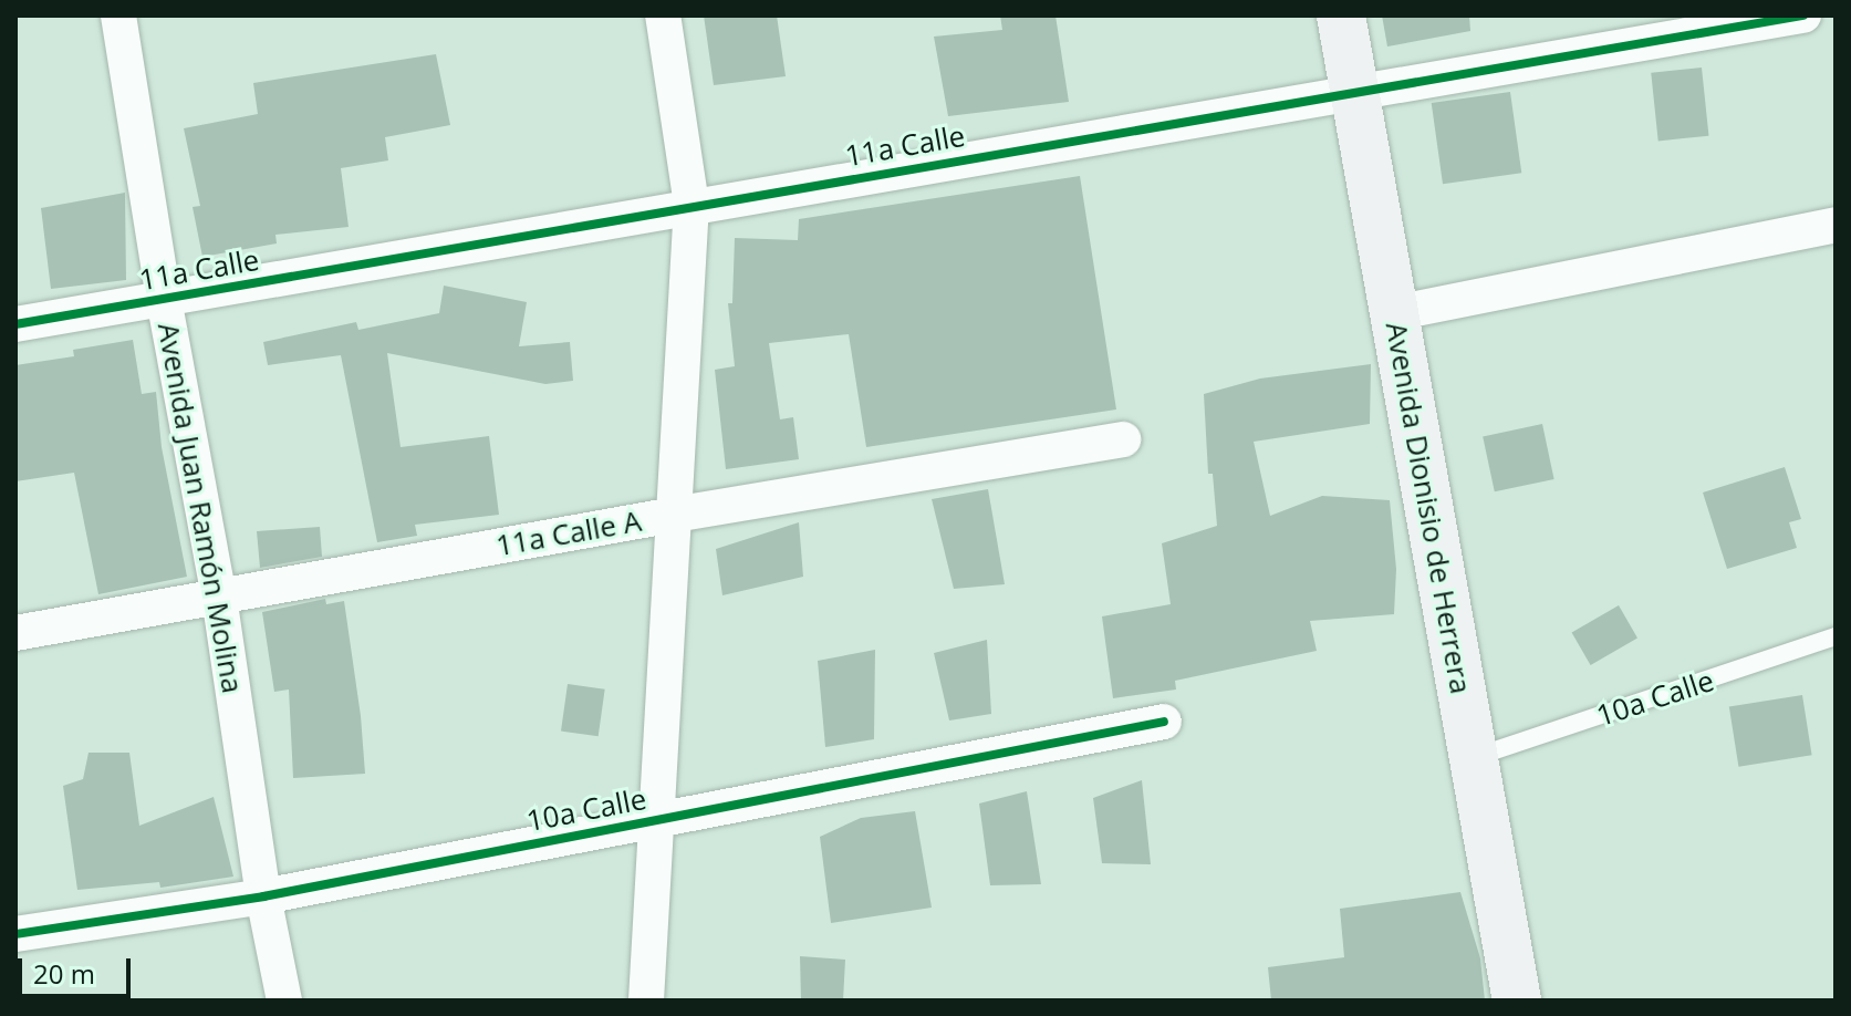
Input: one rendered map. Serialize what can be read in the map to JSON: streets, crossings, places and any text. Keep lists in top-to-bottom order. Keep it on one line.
{"streets":{"street":["11a Calle","Avenida Juan Ramón Molina","Avenida Dionisio de Herrera","11a Calle A","10a Calle"]},"crossings":[["11a Calle","Avenida Juan Ramón Molina"],["11a Calle","Avenida Dionisio de Herrera"],["Avenida Juan Ramón Molina","11a Calle A"],["Avenida Juan Ramón Molina","10a Calle"],["Avenida Dionisio de Herrera","10a Calle"]],"scale_bar":"20 m"}
